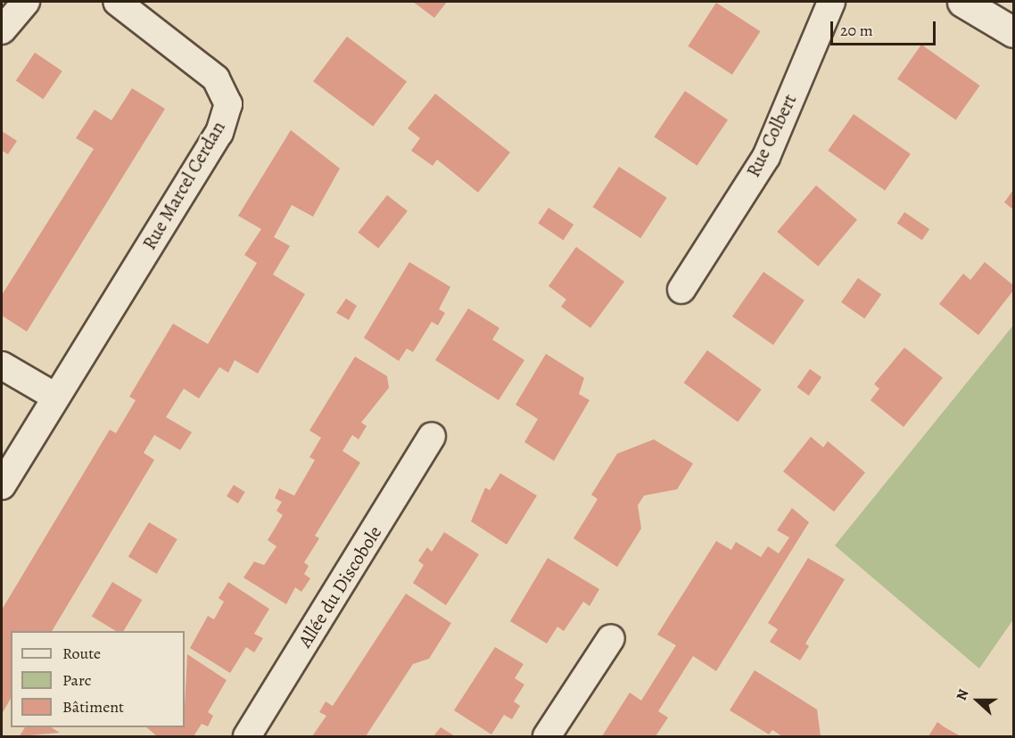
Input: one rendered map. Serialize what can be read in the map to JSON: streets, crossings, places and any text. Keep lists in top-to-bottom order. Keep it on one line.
{"streets":{"street":["Rue Colbert","Rue Marcel Cerdan","Allée du Discobole"]},"legend":["Route","Parc","Bâtiment"],"scale_bar":"20 m","north":"left"}
